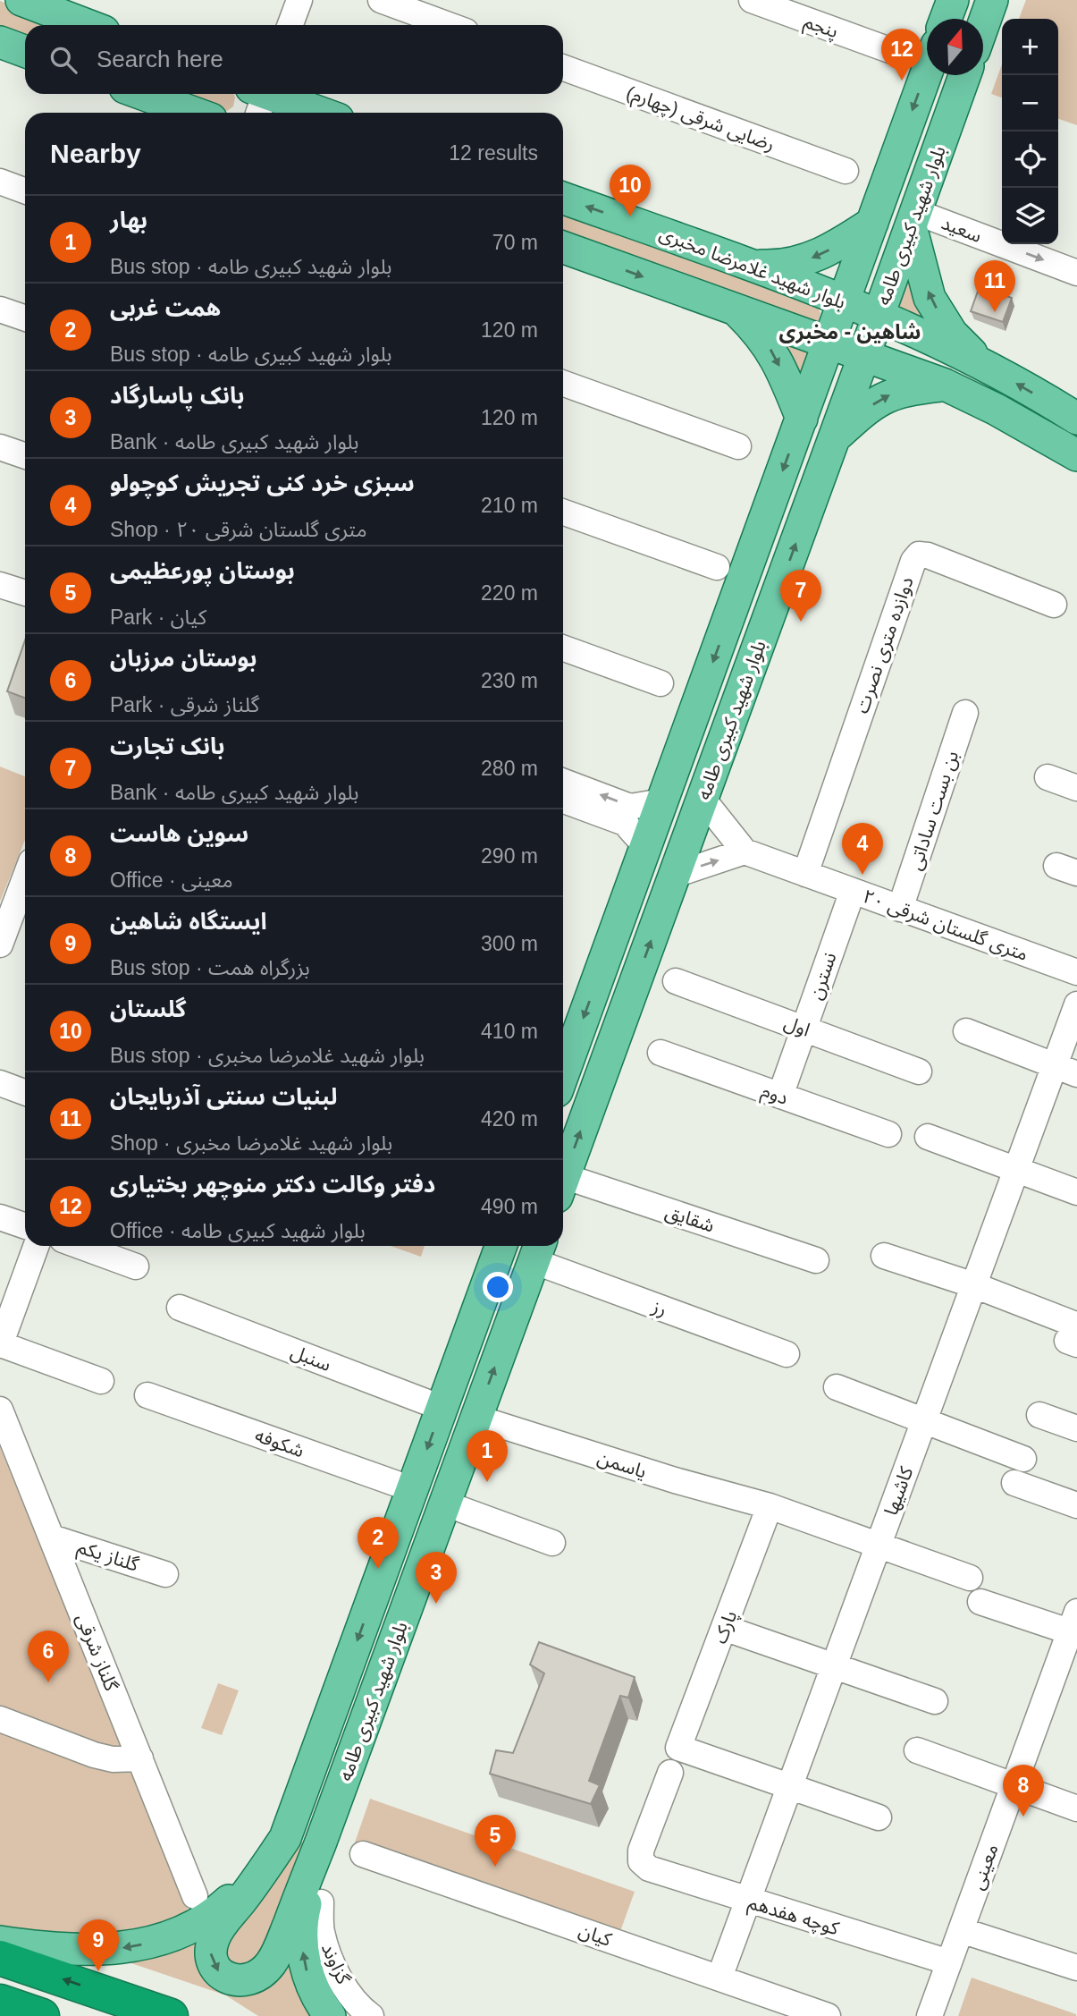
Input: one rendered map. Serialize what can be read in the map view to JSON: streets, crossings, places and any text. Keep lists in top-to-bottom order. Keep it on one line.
{"streets":{"main road":["بلوار شهید کبیری طامه","بلوار شهید غلامرضا مخبری"],"street":["پنجم","رضایی شرقی (چهارم)","سعید","دوازده متری نصرت","بن بست ساداتی","۲۰ متری گلستان شرقی","نسترن","اول","دوم","شقایق","رز","سنبل","شکوفه","یاسمن","کاشیها","گلناز یکم","پارک","گلناز شرقی","معینی","کوچه هفدهم","کیان","گزاوند"]},"crossings":[["بلوار شهید کبیری طامه","سعید"],["بلوار شهید کبیری طامه","بلوار شهید غلامرضا مخبری"],["بلوار شهید کبیری طامه","رز"],["بلوار شهید کبیری طامه","سنبل"],["بلوار شهید کبیری طامه","شکوفه"],["بلوار شهید کبیری طامه","یاسمن"],["دوازده متری نصرت","۲۰ متری گلستان شرقی"],["بن بست ساداتی","۲۰ متری گلستان شرقی"],["۲۰ متری گلستان شرقی","نسترن"],["نسترن","اول"],["نسترن","دوم"],["یاسمن","کاشیها"],["یاسمن","پارک"],["کاشیها","پارک"],["کاشیها","کوچه هفدهم"],["کاشیها","کیان"],["گلناز یکم","گلناز شرقی"],["معینی","کوچه هفدهم"]],"one_way":["سعید"],"districts":["شاهین - مخبری"],"north":"top","page":{"map_buttons":["+","−"],"search":"Search here","pins":["12","10","11","7","4","1","2","3","6","8","5","9"],"heading":["Nearby","12 results"],"list":[{"mark":"1","name":"بهار","note":"Bus stop · بلوار شهید کبیری طامه","value":"70 m"},{"mark":"2","name":"همت غربی","note":"Bus stop · بلوار شهید کبیری طامه","value":"120 m"},{"mark":"3","name":"بانک پاسارگاد","note":"Bank · بلوار شهید کبیری طامه","value":"120 m"},{"mark":"4","name":"سبزی خرد کنی تجریش کوچولو","note":"Shop · ۲۰ متری گلستان شرقی","value":"210 m"},{"mark":"5","name":"بوستان پورعظیمی","note":"Park · کیان","value":"220 m"},{"mark":"6","name":"بوستان مرزبان","note":"Park · گلناز شرقی","value":"230 m"},{"mark":"7","name":"بانک تجارت","note":"Bank · بلوار شهید کبیری طامه","value":"280 m"},{"mark":"8","name":"سوین هاست","note":"Office · معینی","value":"290 m"},{"mark":"9","name":"ایستگاه شاهین","note":"Bus stop · بزرگراه همت","value":"300 m"},{"mark":"10","name":"گلستان","note":"Bus stop · بلوار شهید غلامرضا مخبری","value":"410 m"},{"mark":"11","name":"لبنیات سنتی آذربایجان","note":"Shop · بلوار شهید غلامرضا مخبری","value":"420 m"},{"mark":"12","name":"دفتر وکالت دکتر منوچهر بختیاری","note":"Office · بلوار شهید کبیری طامه","value":"490 m"}]}}
